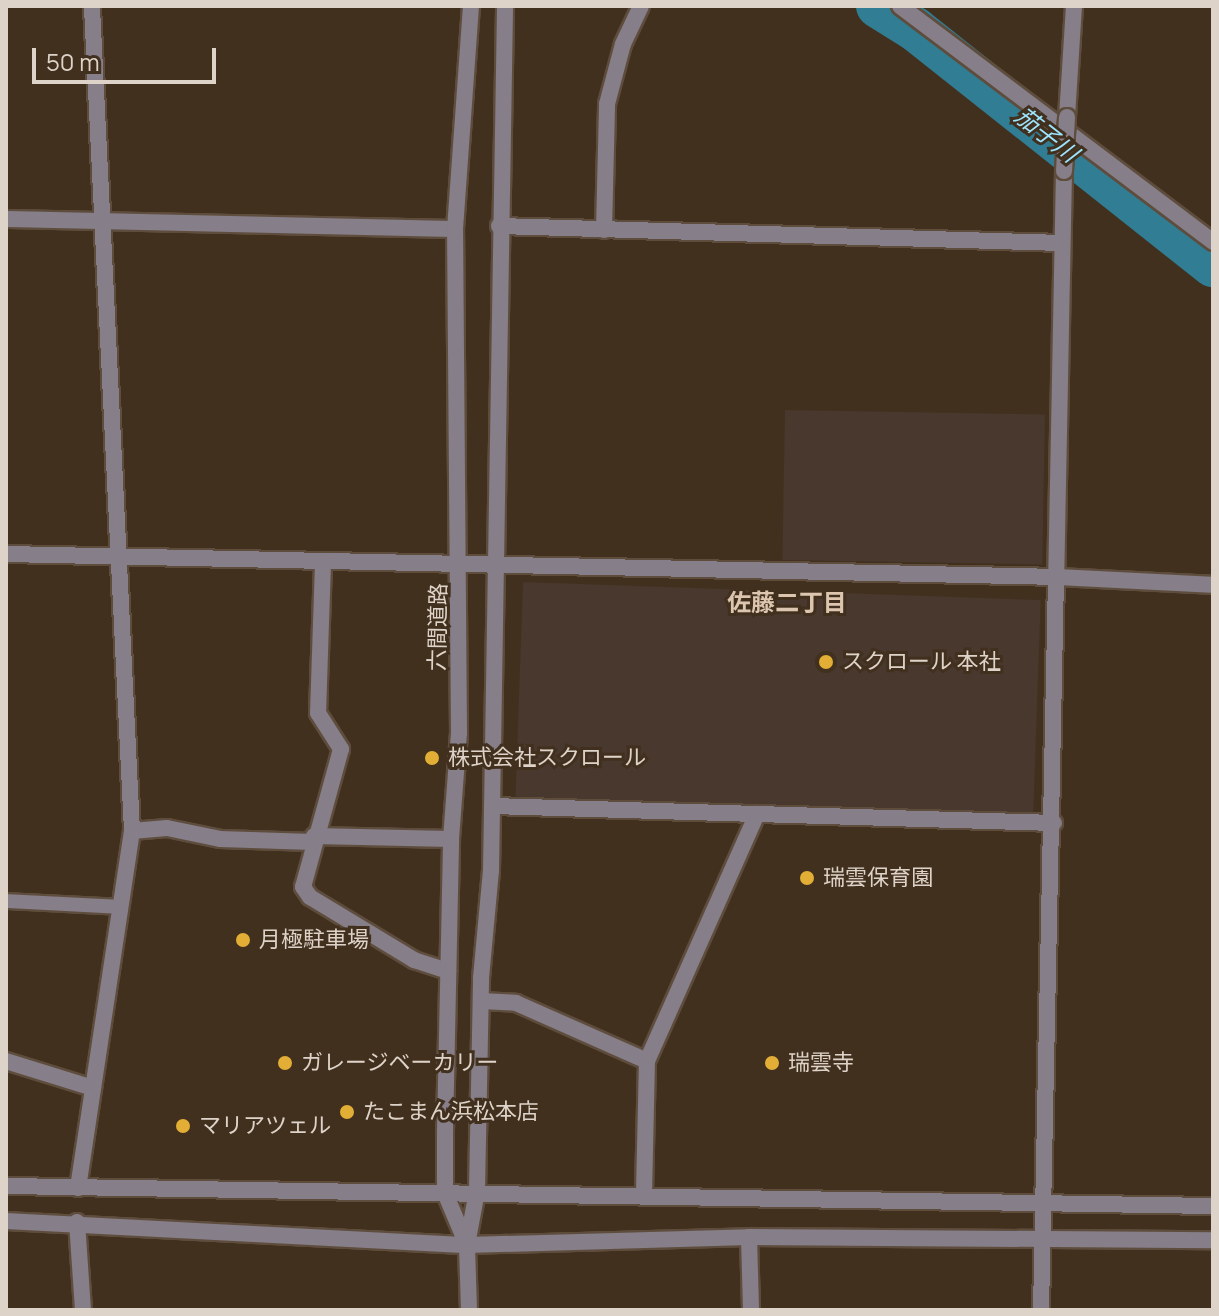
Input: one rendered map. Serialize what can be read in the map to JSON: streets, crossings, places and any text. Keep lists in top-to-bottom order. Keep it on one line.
{"streets":{"street":["六間道路"]},"districts":["佐藤二丁目"],"water":["茄子川"],"places":["スクロール 本社","株式会社スクロール","瑞雲保育園","月極駐車場","ガレージベーカリー","瑞雲寺","たこまん浜松本店","マリアツェル"],"scale_bar":"50 m"}
